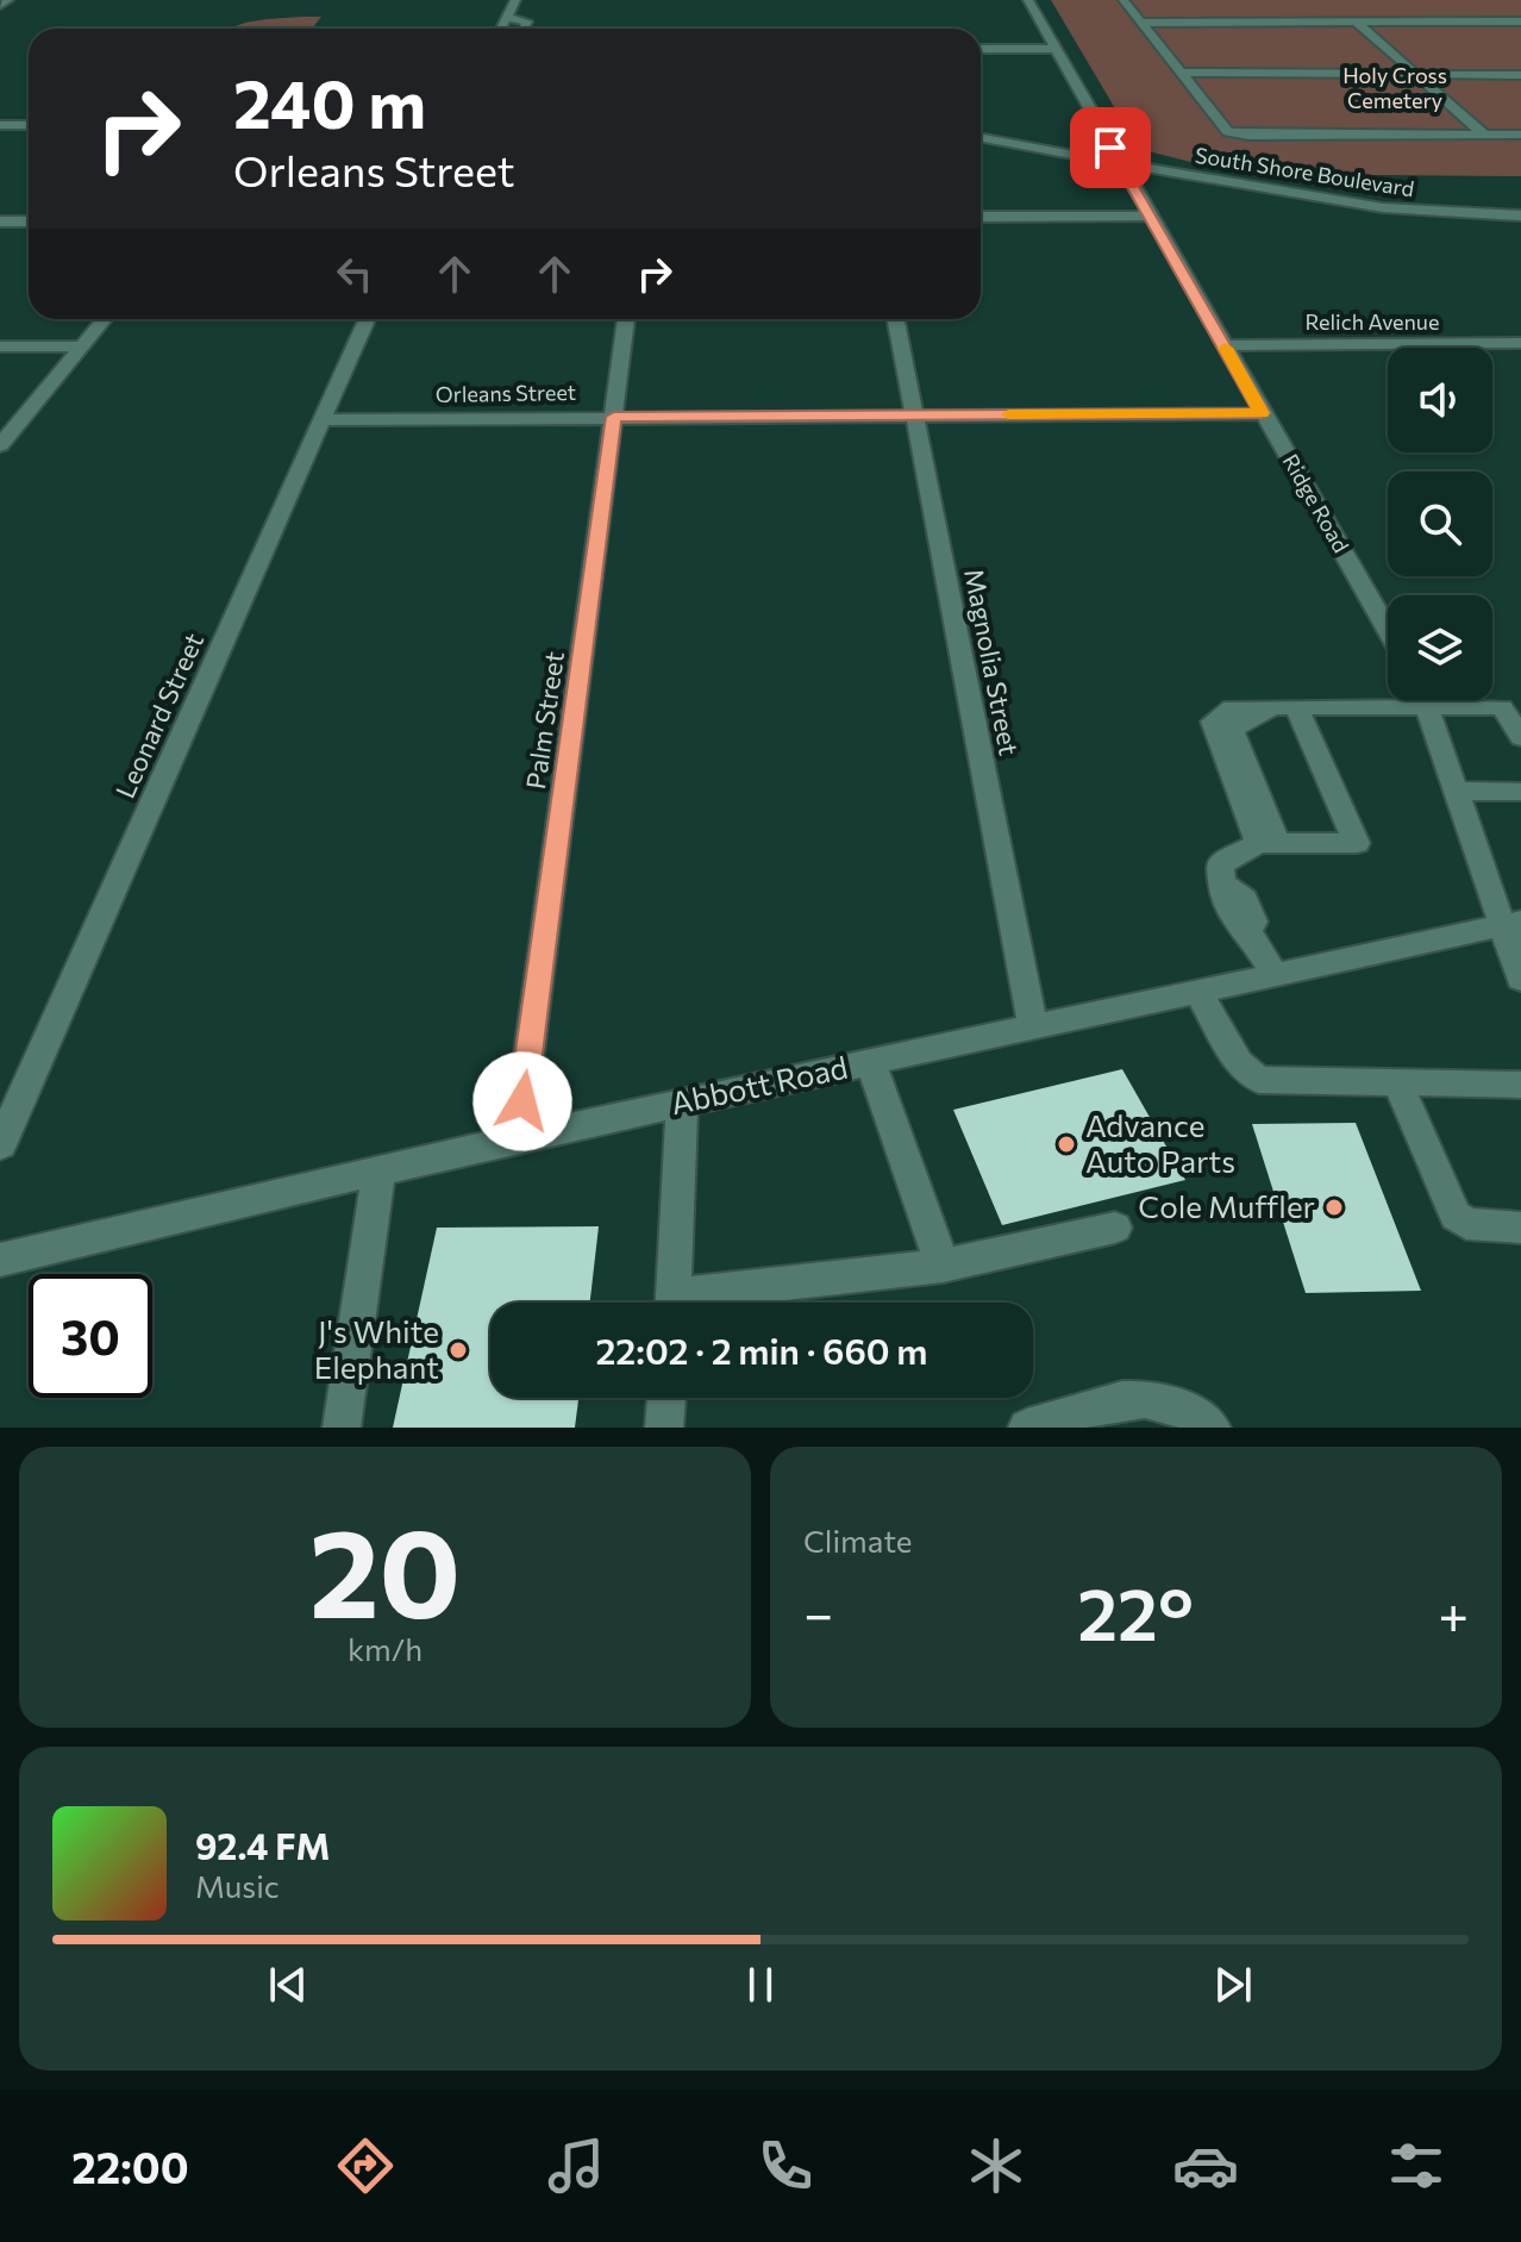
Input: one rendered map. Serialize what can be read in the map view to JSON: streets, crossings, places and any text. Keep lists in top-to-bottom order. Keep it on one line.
{"streets":{"street":["South Shore Boulevard","Relich Avenue","Orleans Street","Ridge Road","Magnolia Street","Leonard Street","Palm Street","Abbott Road"]},"crossings":[["South Shore Boulevard","Ridge Road"],["Relich Avenue","Ridge Road"],["Orleans Street","Ridge Road"],["Orleans Street","Magnolia Street"],["Orleans Street","Leonard Street"],["Orleans Street","Palm Street"],["Magnolia Street","Abbott Road"],["Palm Street","Abbott Road"]],"parks":["Holy Cross Cemetery"],"places":["Advance Auto Parts","Cole Muffler","J's White Elephant"],"page":{"turn":["240 m","Orleans Street"],"limit":"30","trip":"22:02 · 2 min · 660 m","tile":[["20","km/h"],"Climate"],"heat":["−","22°","+"],"song":["92.4 FM","Music"],"tabs":"22:00"}}
